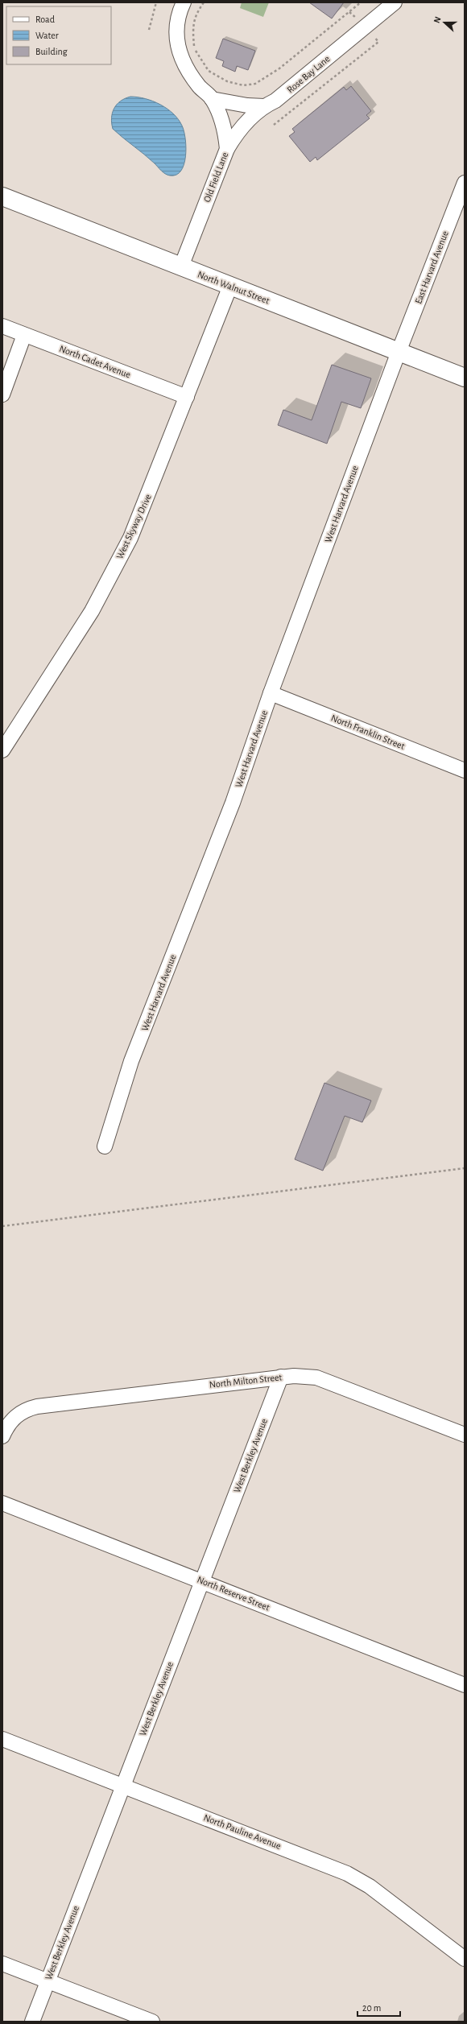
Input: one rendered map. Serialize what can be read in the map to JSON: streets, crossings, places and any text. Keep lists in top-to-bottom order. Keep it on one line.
{"streets":{"main road":["North Walnut Street"],"street":["Rose Bay Lane","Old Field Lane","East Harvard Avenue","North Cadet Avenue","West Harvard Avenue","West Skyway Drive","North Franklin Street","North Milton Street","West Berkley Avenue","North Reserve Street","North Pauline Avenue"]},"crossings":[["Rose Bay Lane","Old Field Lane"],["Old Field Lane","North Walnut Street"],["East Harvard Avenue","North Walnut Street"],["East Harvard Avenue","West Harvard Avenue"],["North Walnut Street","West Harvard Avenue"],["North Walnut Street","West Skyway Drive"],["North Cadet Avenue","West Skyway Drive"],["West Harvard Avenue","North Franklin Street"],["North Milton Street","West Berkley Avenue"],["West Berkley Avenue","North Reserve Street"],["West Berkley Avenue","North Pauline Avenue"]],"legend":["Road","Water","Building"],"scale_bar":"20 m","north":"left"}
